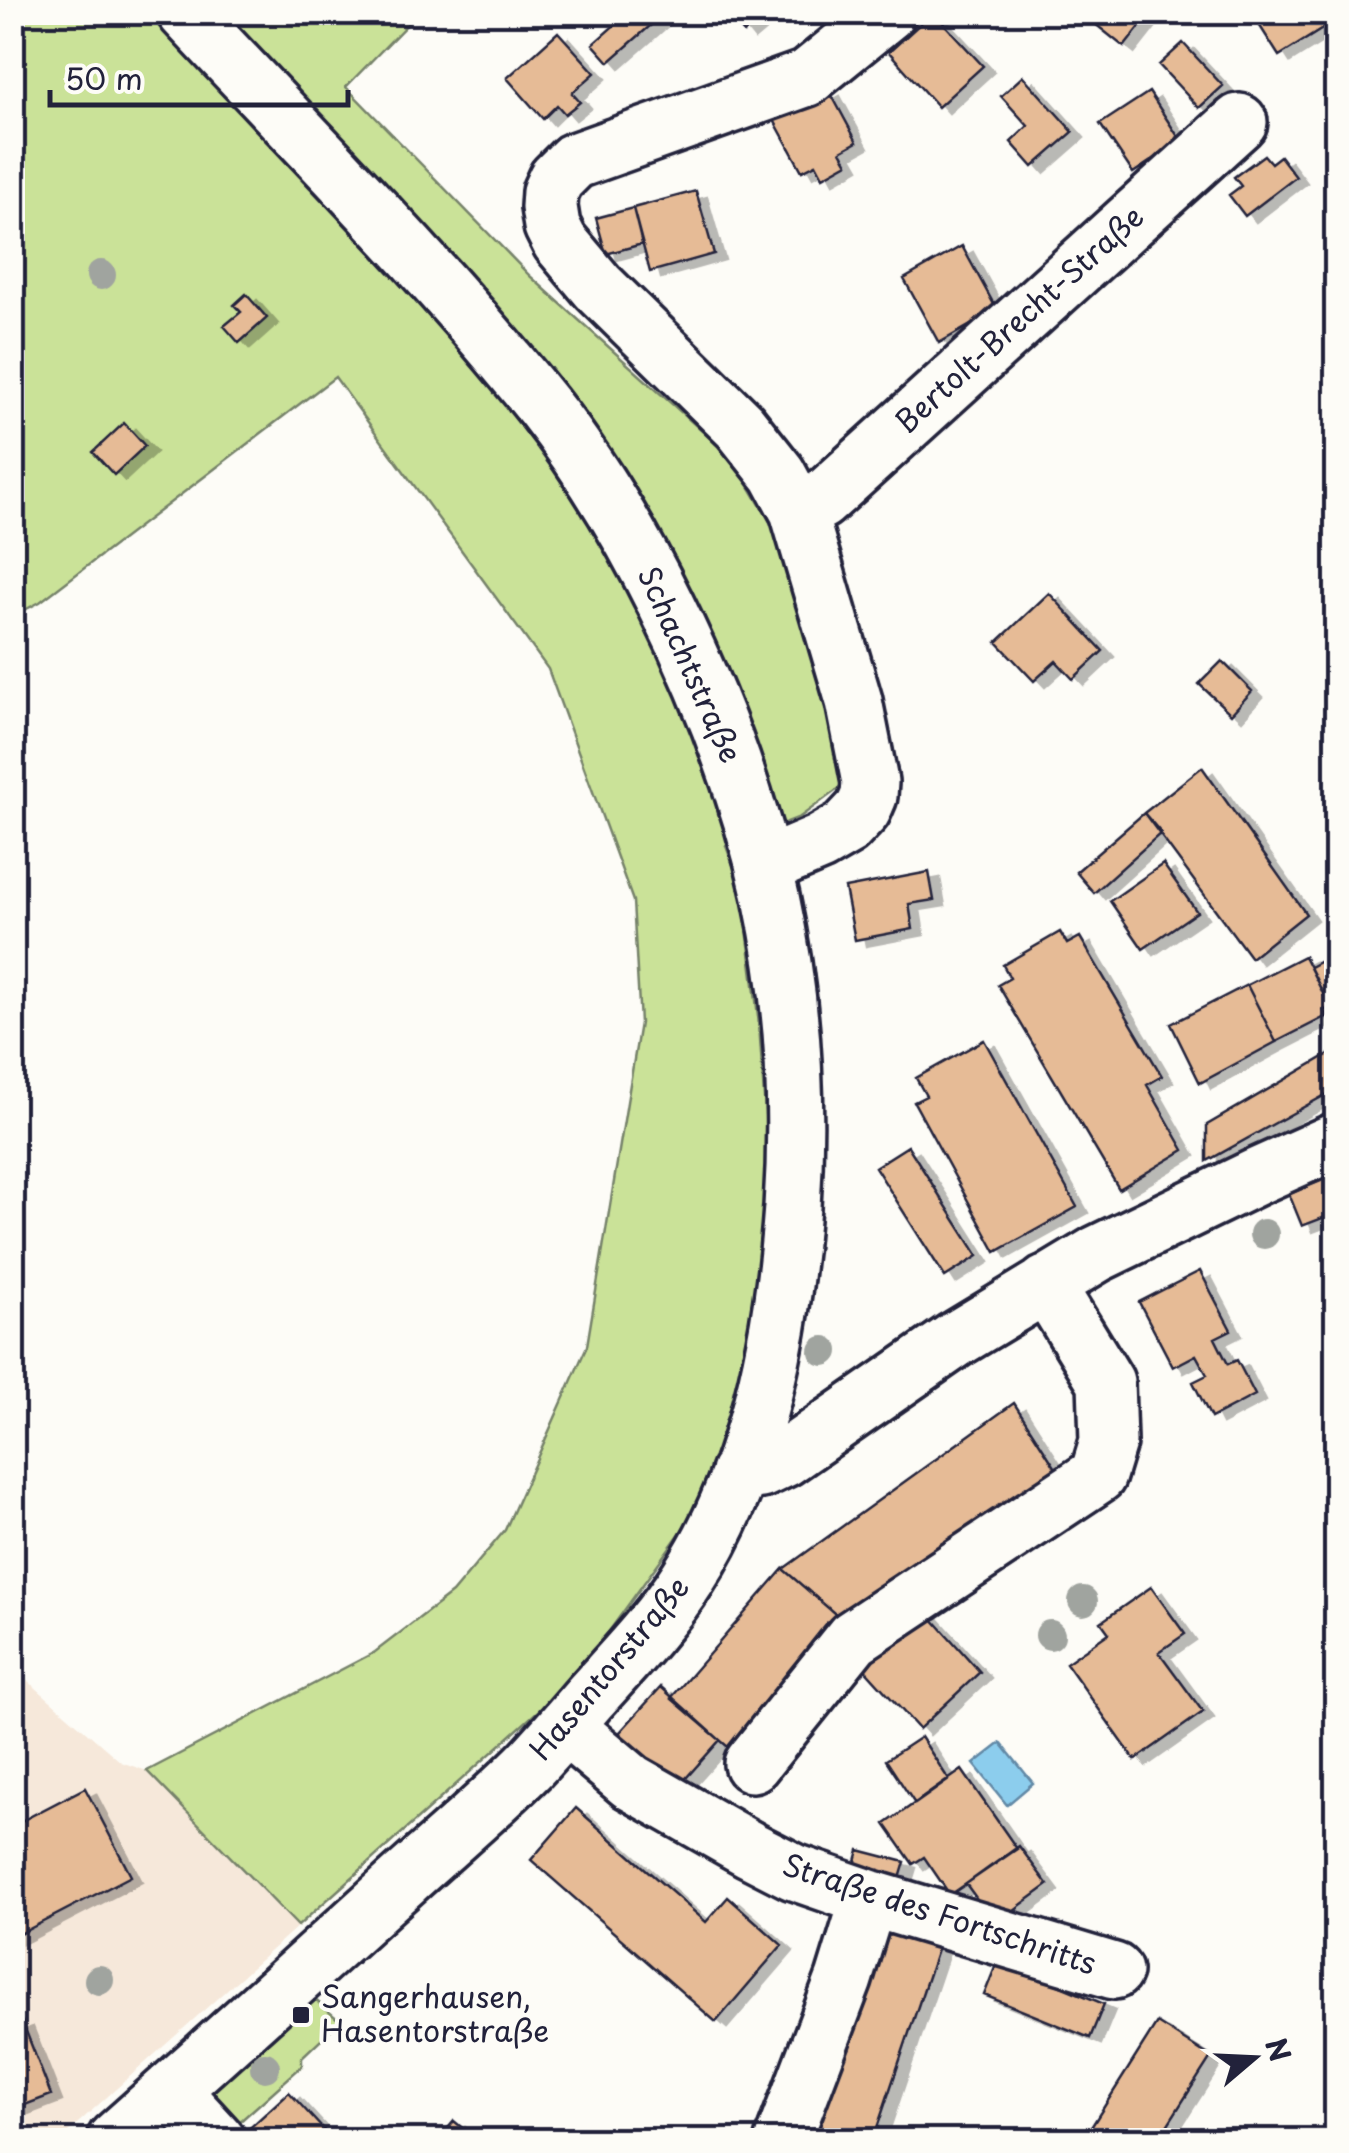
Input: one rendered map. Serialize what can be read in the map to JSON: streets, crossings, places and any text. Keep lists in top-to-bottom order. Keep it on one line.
{"streets":{"street":["Bertolt-Brecht-Straße","Schachtstraße","Hasentorstraße","Straße des Fortschritts"]},"crossings":[["Schachtstraße","Hasentorstraße"],["Hasentorstraße","Straße des Fortschritts"]],"places":{"transit":["Sangerhausen, Hasentorstraße"]},"scale_bar":"50 m","north":"right"}
